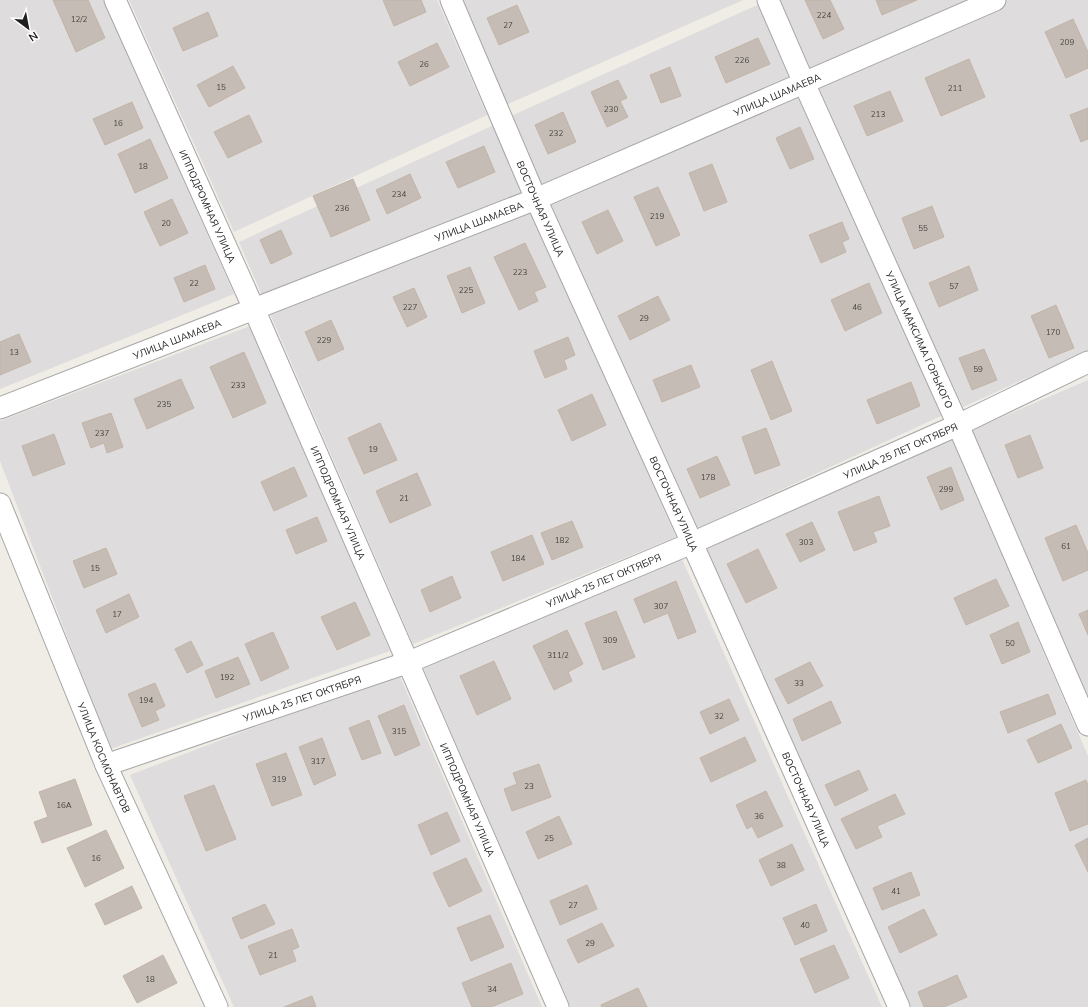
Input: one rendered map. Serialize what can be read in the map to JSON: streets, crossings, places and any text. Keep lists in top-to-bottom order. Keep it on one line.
{"streets":{"street":["УЛИЦА ШАМАЕВА","ИППОДРОМНАЯ УЛИЦА","ВОСТОЧНАЯ УЛИЦА","УЛИЦА МАКСИМА ГОРЬКОГО","УЛИЦА 25 ЛЕТ ОКТЯБРЯ","УЛИЦА КОСМОНАВТОВ"]},"crossings":[["УЛИЦА ШАМАЕВА","ИППОДРОМНАЯ УЛИЦА"],["УЛИЦА ШАМАЕВА","ВОСТОЧНАЯ УЛИЦА"],["УЛИЦА ШАМАЕВА","УЛИЦА МАКСИМА ГОРЬКОГО"],["ИППОДРОМНАЯ УЛИЦА","УЛИЦА 25 ЛЕТ ОКТЯБРЯ"],["ВОСТОЧНАЯ УЛИЦА","УЛИЦА 25 ЛЕТ ОКТЯБРЯ"],["УЛИЦА МАКСИМА ГОРЬКОГО","УЛИЦА 25 ЛЕТ ОКТЯБРЯ"],["УЛИЦА 25 ЛЕТ ОКТЯБРЯ","УЛИЦА КОСМОНАВТОВ"]],"house_numbers":["224","12/2","27","209","226","26","15","211","230","213","16","232","18","234","236","219","20","55","223","22","57","225","227","46","29","170","229","13","59","233","235","237","19","178","299","21","182","303","61","184","15","307","17","309","50","311/2","192","33","194","32","315","317","319","23","16А","36","25","16","38","41","27","40","29","21","18","34"],"north":"bottom right"}
